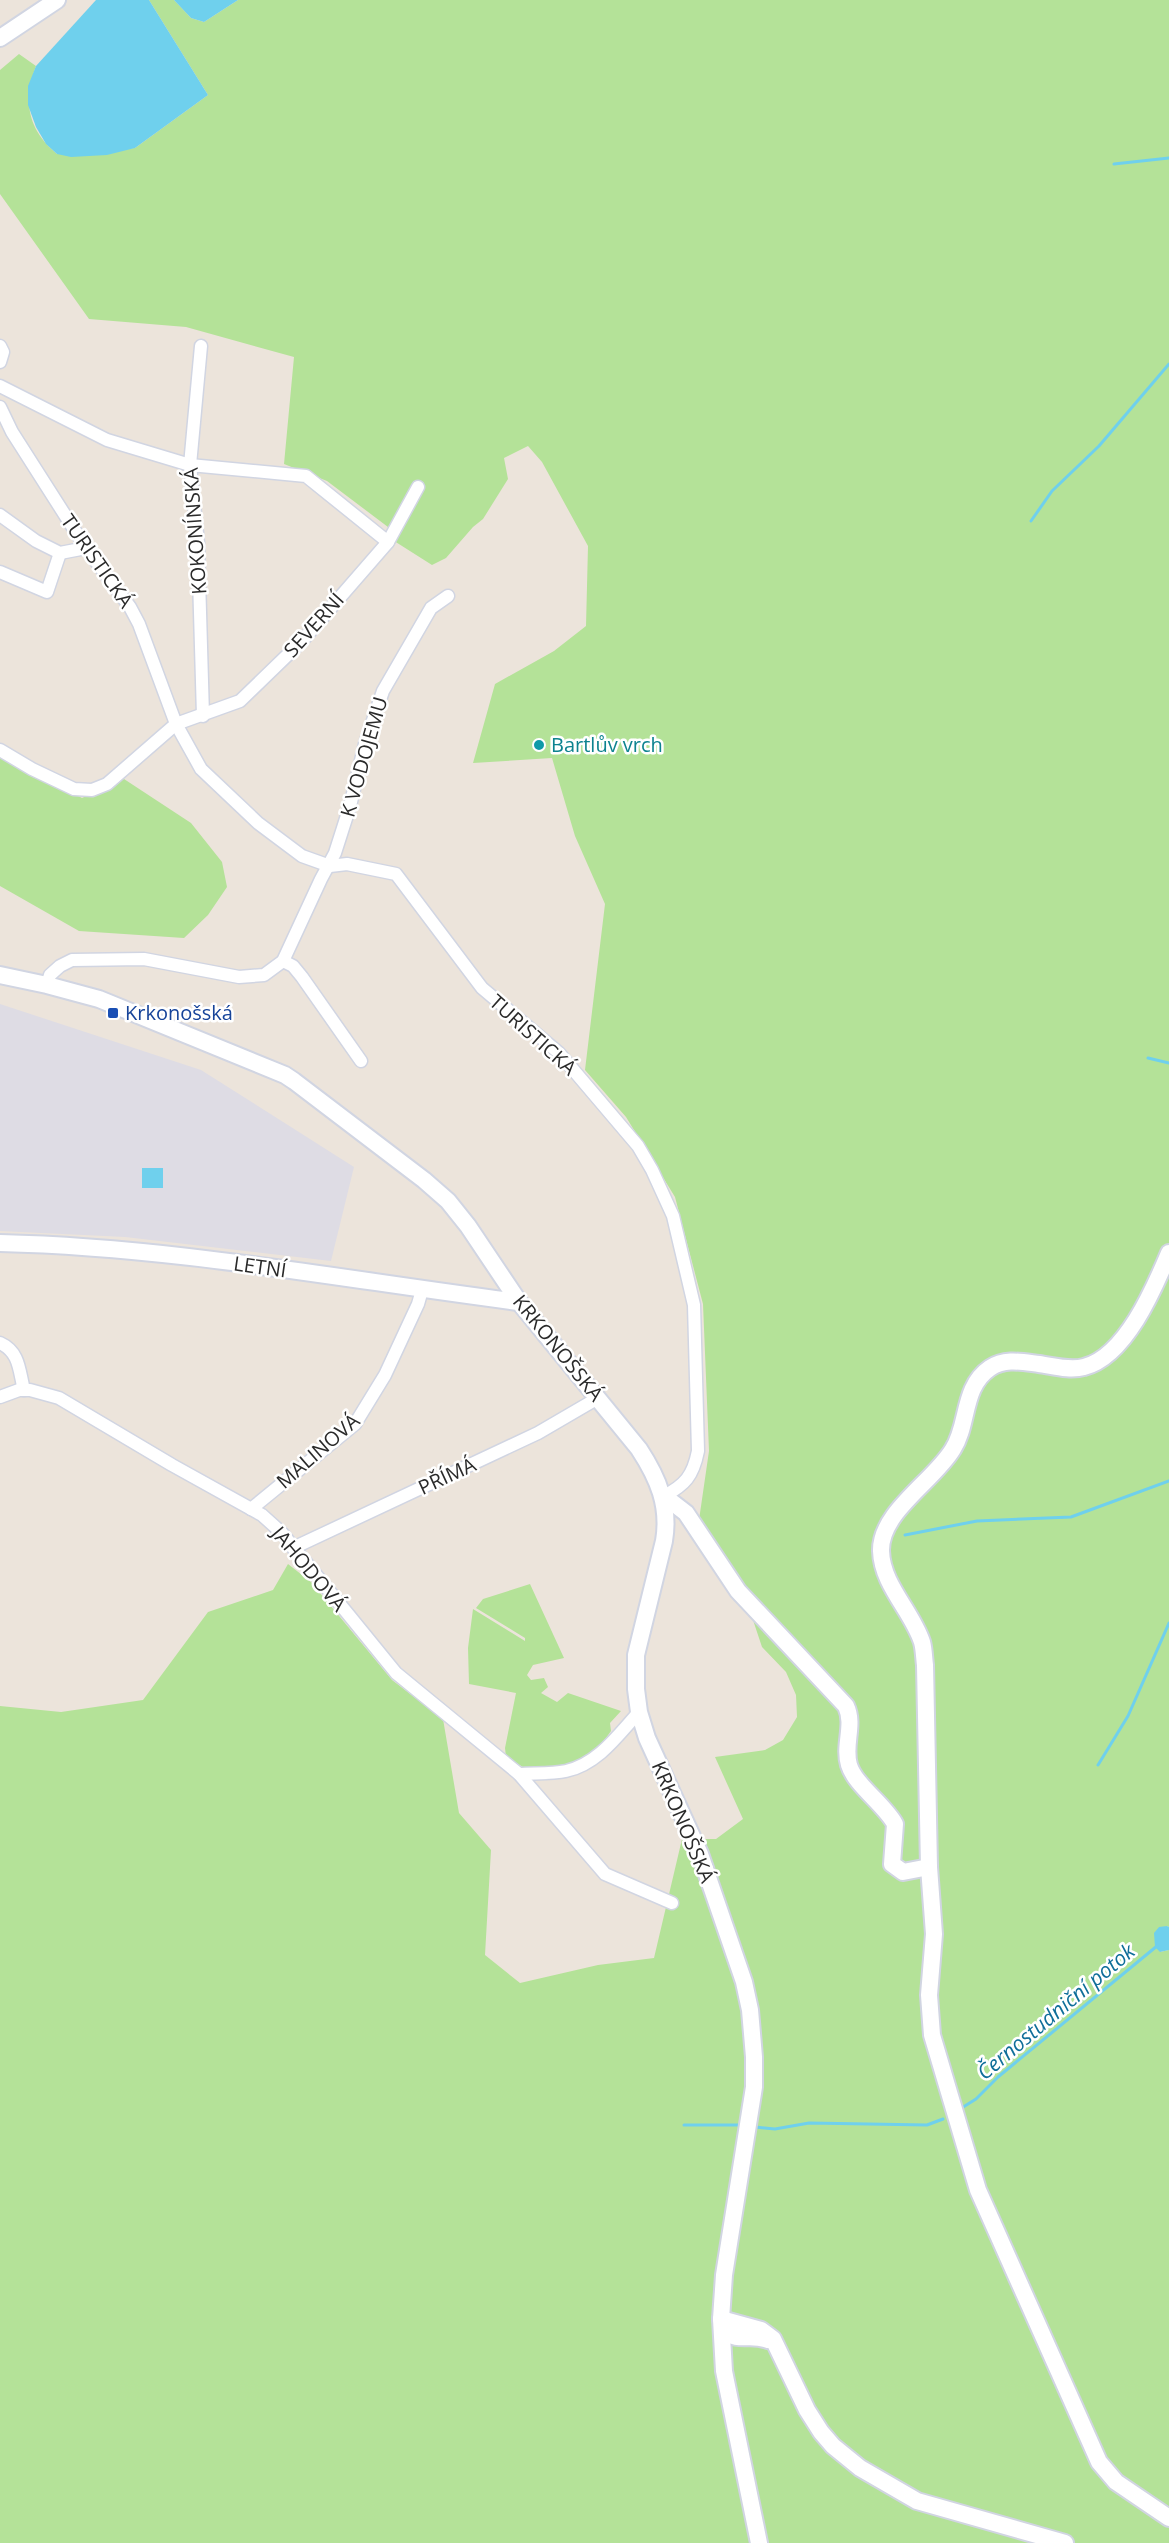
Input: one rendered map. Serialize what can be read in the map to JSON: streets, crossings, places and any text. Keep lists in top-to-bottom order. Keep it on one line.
{"streets":{"street":["KOKONÍNSKÁ","TURISTICKÁ","SEVERNÍ","K VODOJEMU","LETNÍ","KRKONOŠSKÁ","MALINOVÁ","PŘÍMÁ","JAHODOVÁ"]},"crossings":[["KOKONÍNSKÁ","SEVERNÍ"],["TURISTICKÁ","SEVERNÍ"],["TURISTICKÁ","K VODOJEMU"],["TURISTICKÁ","KRKONOŠSKÁ"],["LETNÍ","KRKONOŠSKÁ"],["LETNÍ","MALINOVÁ"],["KRKONOŠSKÁ","PŘÍMÁ"],["MALINOVÁ","JAHODOVÁ"],["PŘÍMÁ","JAHODOVÁ"]],"water":["Černostudniční potok"],"places":{"other":["Bartlův vrch"],"transit":["Krkonošská"]}}
